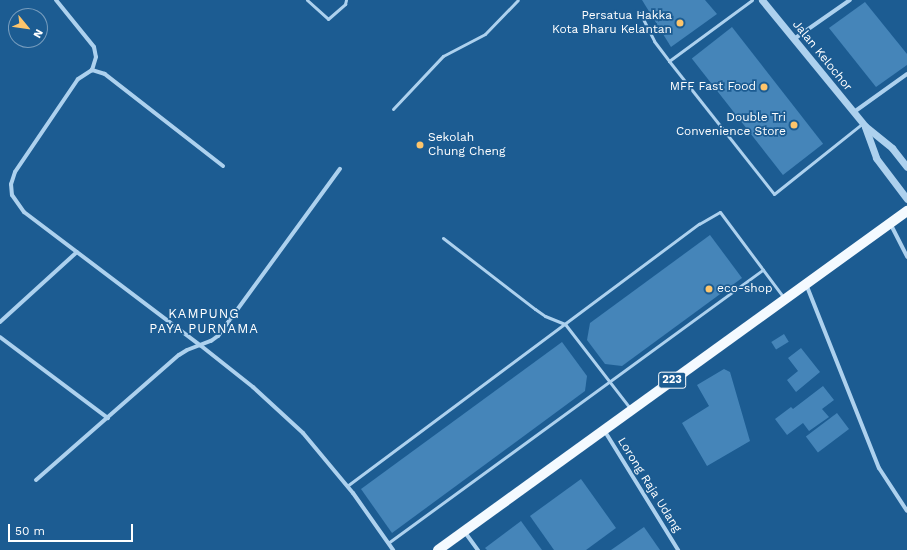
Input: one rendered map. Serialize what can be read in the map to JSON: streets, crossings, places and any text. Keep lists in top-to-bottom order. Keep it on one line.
{"streets":{"main road":["223"],"street":["Jalan Kelochor","Lorong Raja Udang"]},"crossings":[["223","Lorong Raja Udang"]],"districts":["KAMPUNG PAYA PURNAMA"],"places":["Persatua Hakka Kota Bharu Kelantan","MFF Fast Food","Double Tri Convenience Store","Sekolah Chung Cheng","eco-shop"],"scale_bar":"50 m","north":"bottom right"}
